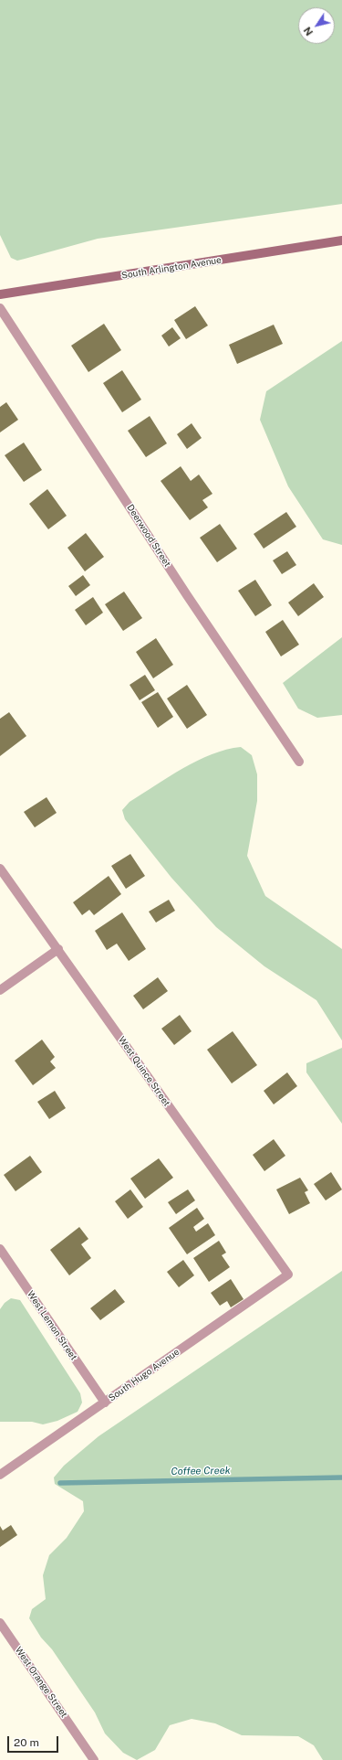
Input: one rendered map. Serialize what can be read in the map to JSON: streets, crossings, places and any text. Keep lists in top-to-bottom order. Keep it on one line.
{"streets":{"main road":["South Arlington Avenue"],"street":["Deerwood Street","West Quince Street","West Lemon Street","South Hugo Avenue","West Orange Street"]},"crossings":[["West Quince Street","South Hugo Avenue"],["West Lemon Street","South Hugo Avenue"]],"water":["Coffee Creek"],"scale_bar":"20 m","north":"bottom left"}
